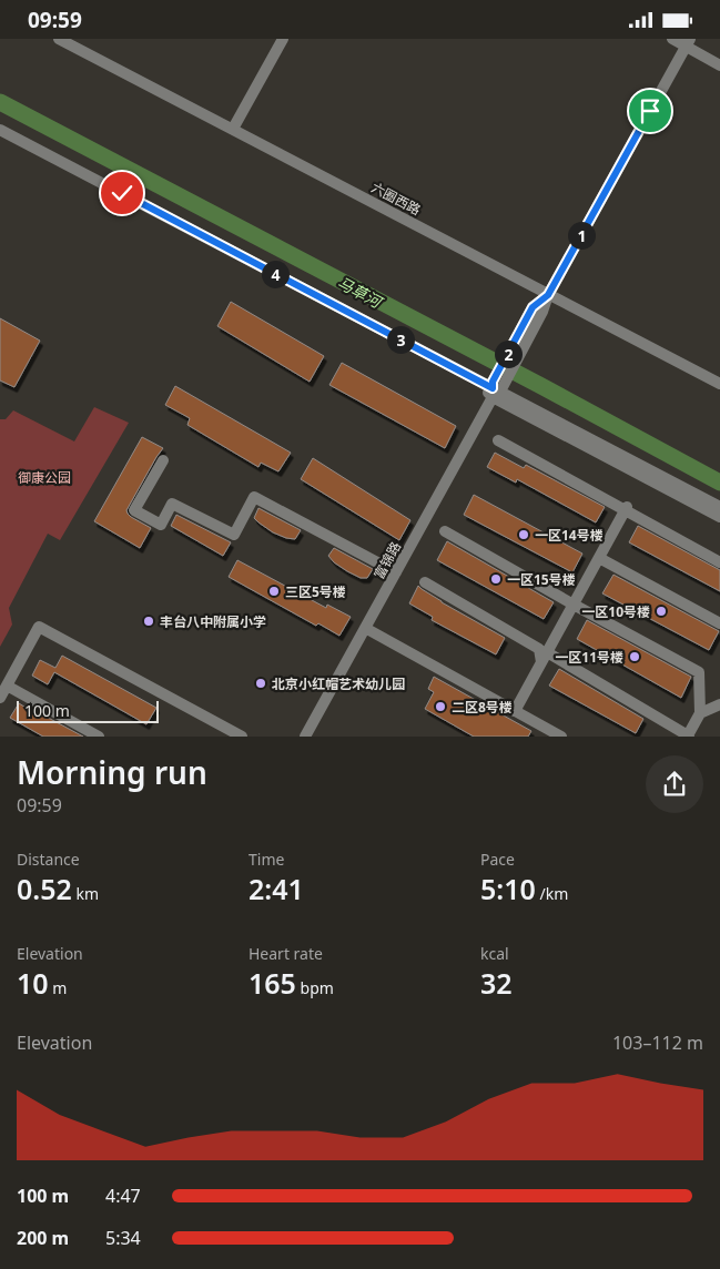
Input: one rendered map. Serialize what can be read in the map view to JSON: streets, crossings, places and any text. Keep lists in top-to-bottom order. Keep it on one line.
{"streets":{"street":["六圈西路","富锦路"]},"crossings":[["六圈西路","富锦路"]],"water":["马草河"],"parks":["御康公园"],"places":["一区14号楼","一区15号楼","三区5号楼","一区10号楼","丰台八中附属小学","一区11号楼","北京小红帽艺术幼儿园","二区8号楼"],"scale_bar":"100 m","page":{"status":"09:59","pins":["1","4","3","2"],"scale":"100 m","heading":["Morning run","09:59"],"stats":[["Distance","0.52 km"],["Time","2:41"],["Pace","5:10 /km"],["Elevation","10 m"],["Heart rate","165 bpm"],["kcal","32"]],"chart":["Elevation","103–112 m"],"list":[{"name":"100 m","note":"4:47"},{"name":"200 m","note":"5:34"}]}}
